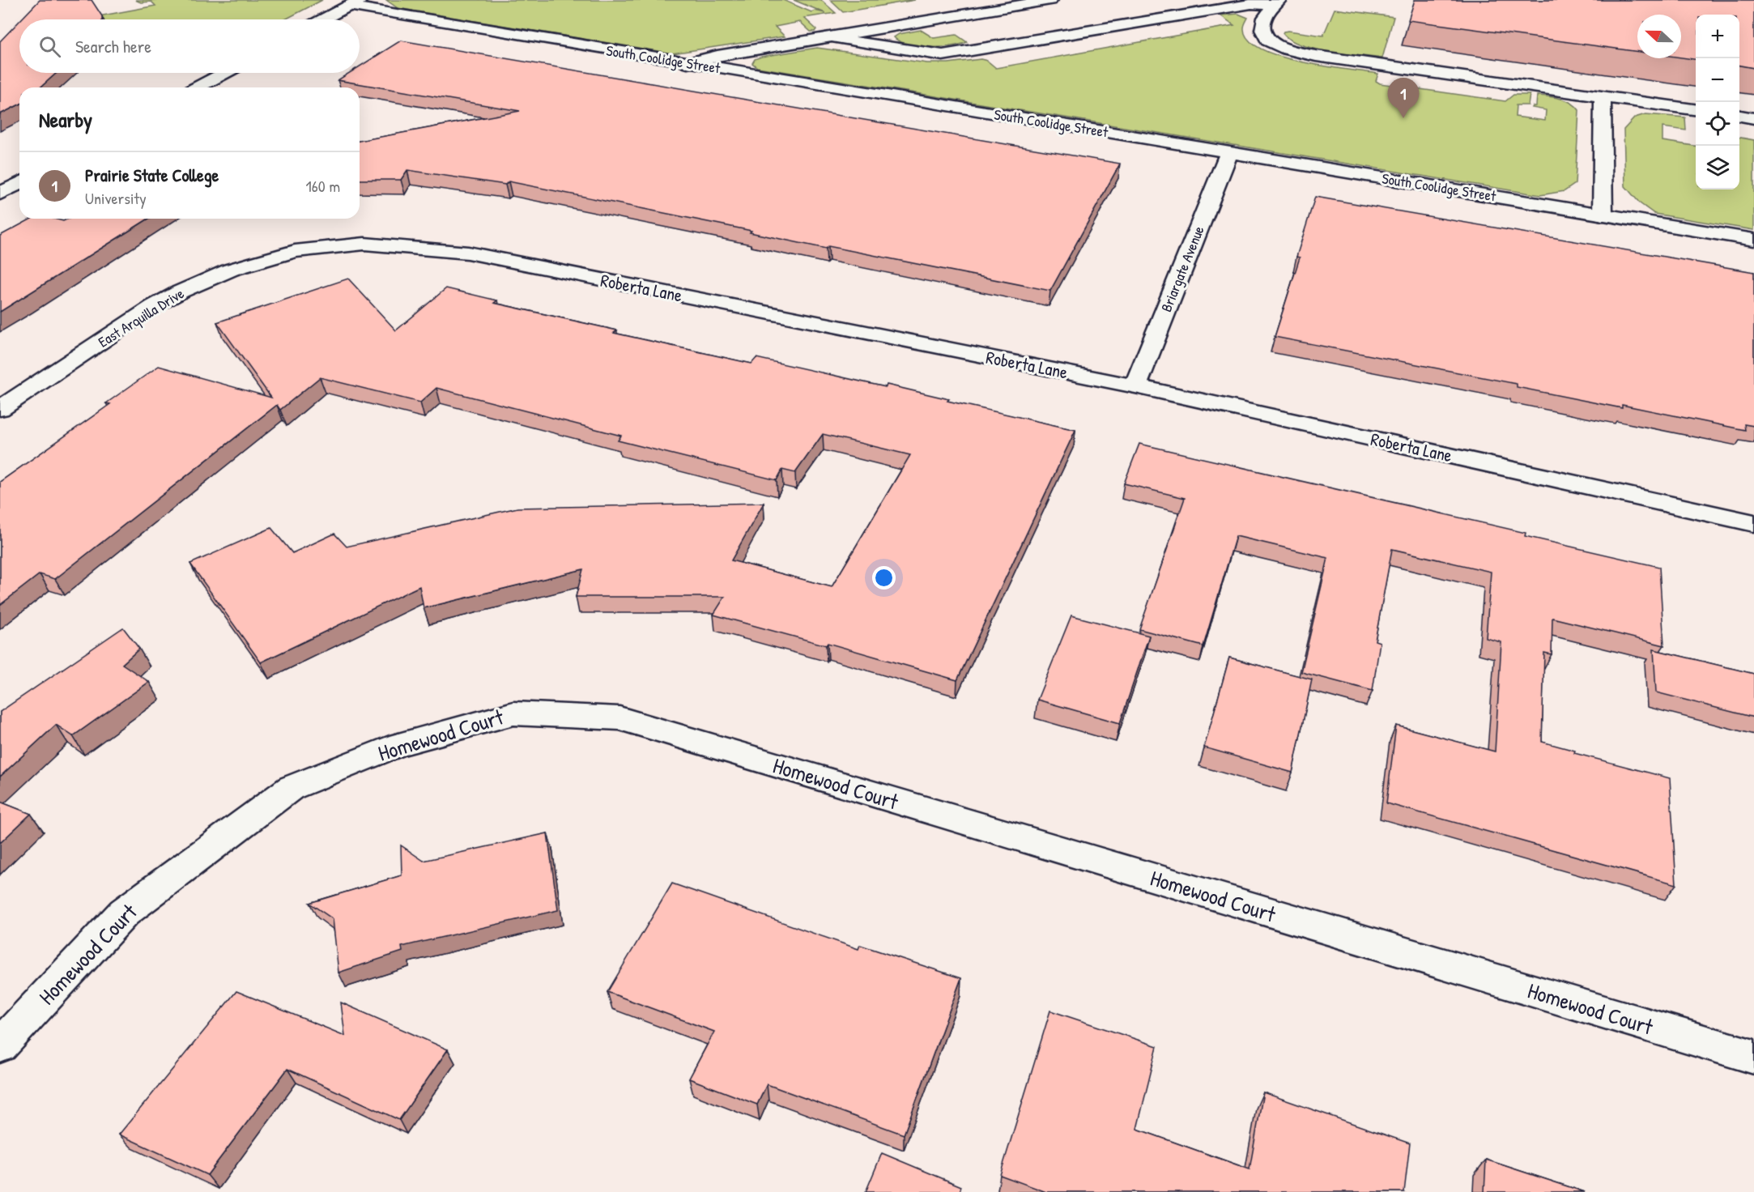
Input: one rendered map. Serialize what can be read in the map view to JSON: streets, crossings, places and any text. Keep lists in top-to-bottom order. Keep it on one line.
{"streets":{"street":["South Coolidge Street","Briargate Avenue","Roberta Lane","East Arquilla Drive","Homewood Court"]},"crossings":[["South Coolidge Street","Briargate Avenue"],["Briargate Avenue","Roberta Lane"],["Roberta Lane","East Arquilla Drive"]],"north":"left","page":{"map_buttons":["+","−"],"search":"Search here","pins":"1","heading":"Nearby","list":[{"mark":"1","name":"Prairie State College","note":"University","value":"160 m"}]}}
